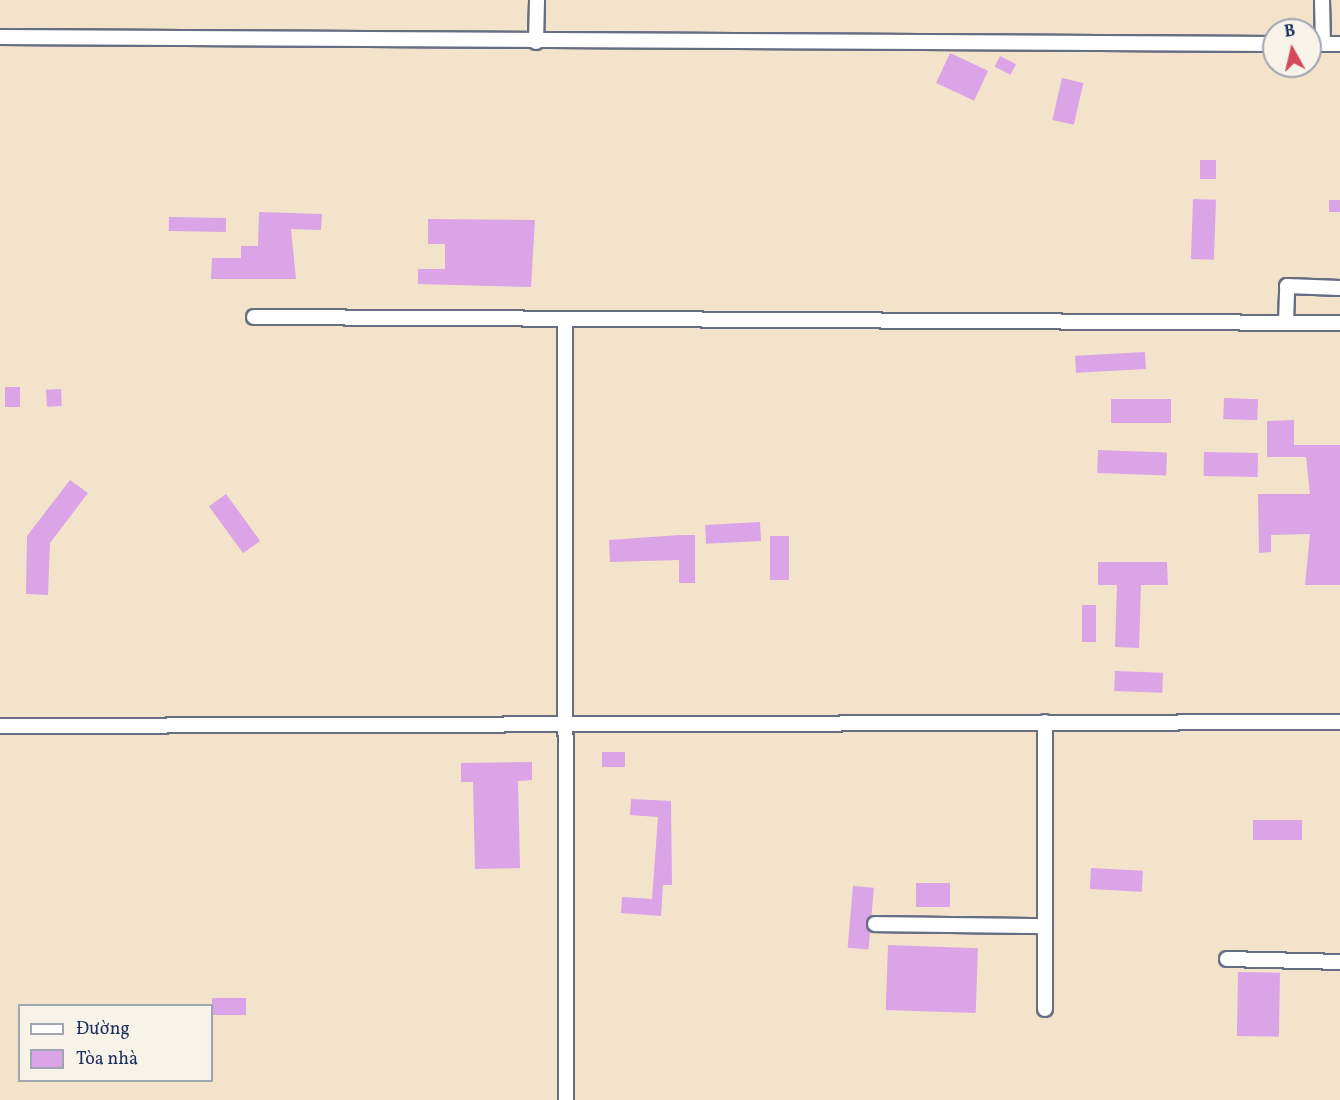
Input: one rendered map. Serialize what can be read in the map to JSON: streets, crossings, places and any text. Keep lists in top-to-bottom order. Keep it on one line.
{"legend":["Đường","Tòa nhà"],"north":"top"}
